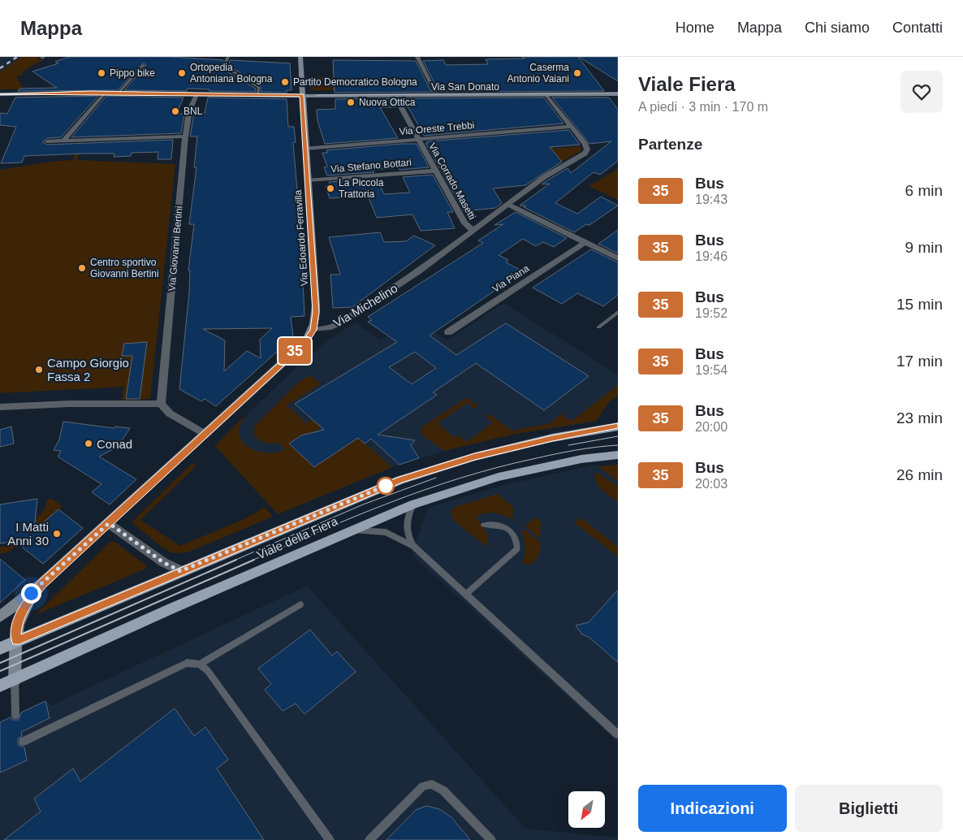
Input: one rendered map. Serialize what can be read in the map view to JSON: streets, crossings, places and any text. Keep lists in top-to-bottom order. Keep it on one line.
{"streets":{"main road":["Via San Donato","Via Edoardo Ferravilla","Viale della Fiera"],"street":["Via Oreste Trebbi","Via Stefano Bottari","Via Corrado Masetti","Via Giovanni Bertini","Via Piana","Via Michelino"]},"crossings":[["Via San Donato","Via Corrado Masetti"],["Via San Donato","Via Edoardo Ferravilla"],["Via San Donato","Via Giovanni Bertini"],["Via San Donato","Via Michelino"],["Via Oreste Trebbi","Via Corrado Masetti"],["Via Oreste Trebbi","Via Edoardo Ferravilla"],["Via Oreste Trebbi","Via Michelino"],["Via Stefano Bottari","Via Corrado Masetti"],["Via Stefano Bottari","Via Edoardo Ferravilla"],["Via Corrado Masetti","Via Michelino"],["Via Edoardo Ferravilla","Via Michelino"]],"places":["Pippo bike","Ortopedia Antoniana Bologna","Caserma Antonio Vaiani","Partito Democratico Bologna","Nuova Ottica","BNL","La Piccola Trattoria","Centro sportivo Giovanni Bertini","Campo Giorgio Fassa 2","Conad","I Matti Anni 30"],"lines":["bus line 35"],"north":"bottom left","page":{"header":"Mappa","nav":["Home","Mappa","Chi siamo","Contatti"],"on_map":"35","heading":[["Viale Fiera","A piedi · 3 min · 170 m"],"Partenze"],"list":[{"mark":"35","name":"Bus","note":"19:43","value":"6 min"},{"mark":"35","name":"Bus","note":"19:46","value":"9 min"},{"mark":"35","name":"Bus","note":"19:52","value":"15 min"},{"mark":"35","name":"Bus","note":"19:54","value":"17 min"},{"mark":"35","name":"Bus","note":"20:00","value":"23 min"},{"mark":"35","name":"Bus","note":"20:03","value":"26 min"}],"buttons":["Indicazioni","Biglietti"]}}
